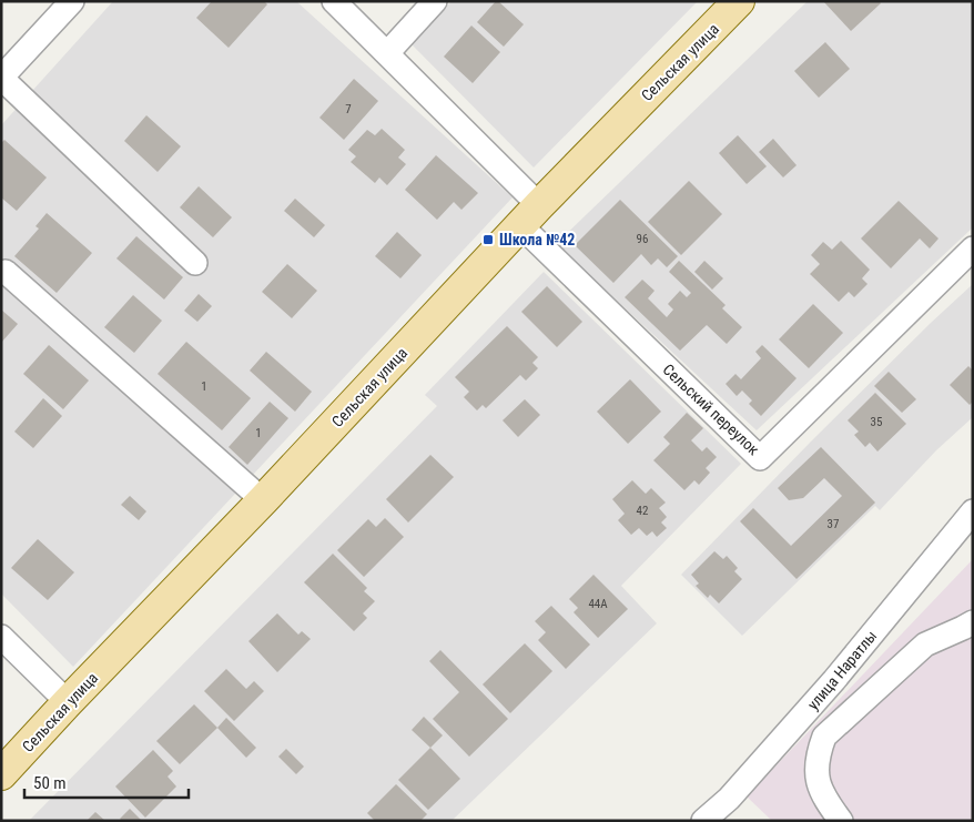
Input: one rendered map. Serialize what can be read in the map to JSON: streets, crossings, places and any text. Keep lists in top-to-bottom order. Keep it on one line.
{"streets":{"main road":["Сельская улица"],"street":["Сельский переулок","улица Наратлы"]},"crossings":[["Сельская улица","Сельский переулок"]],"places":{"transit":["Школа №42"]},"house_numbers":["7","96","1","35","1","42","37","44А"],"scale_bar":"50 m"}
